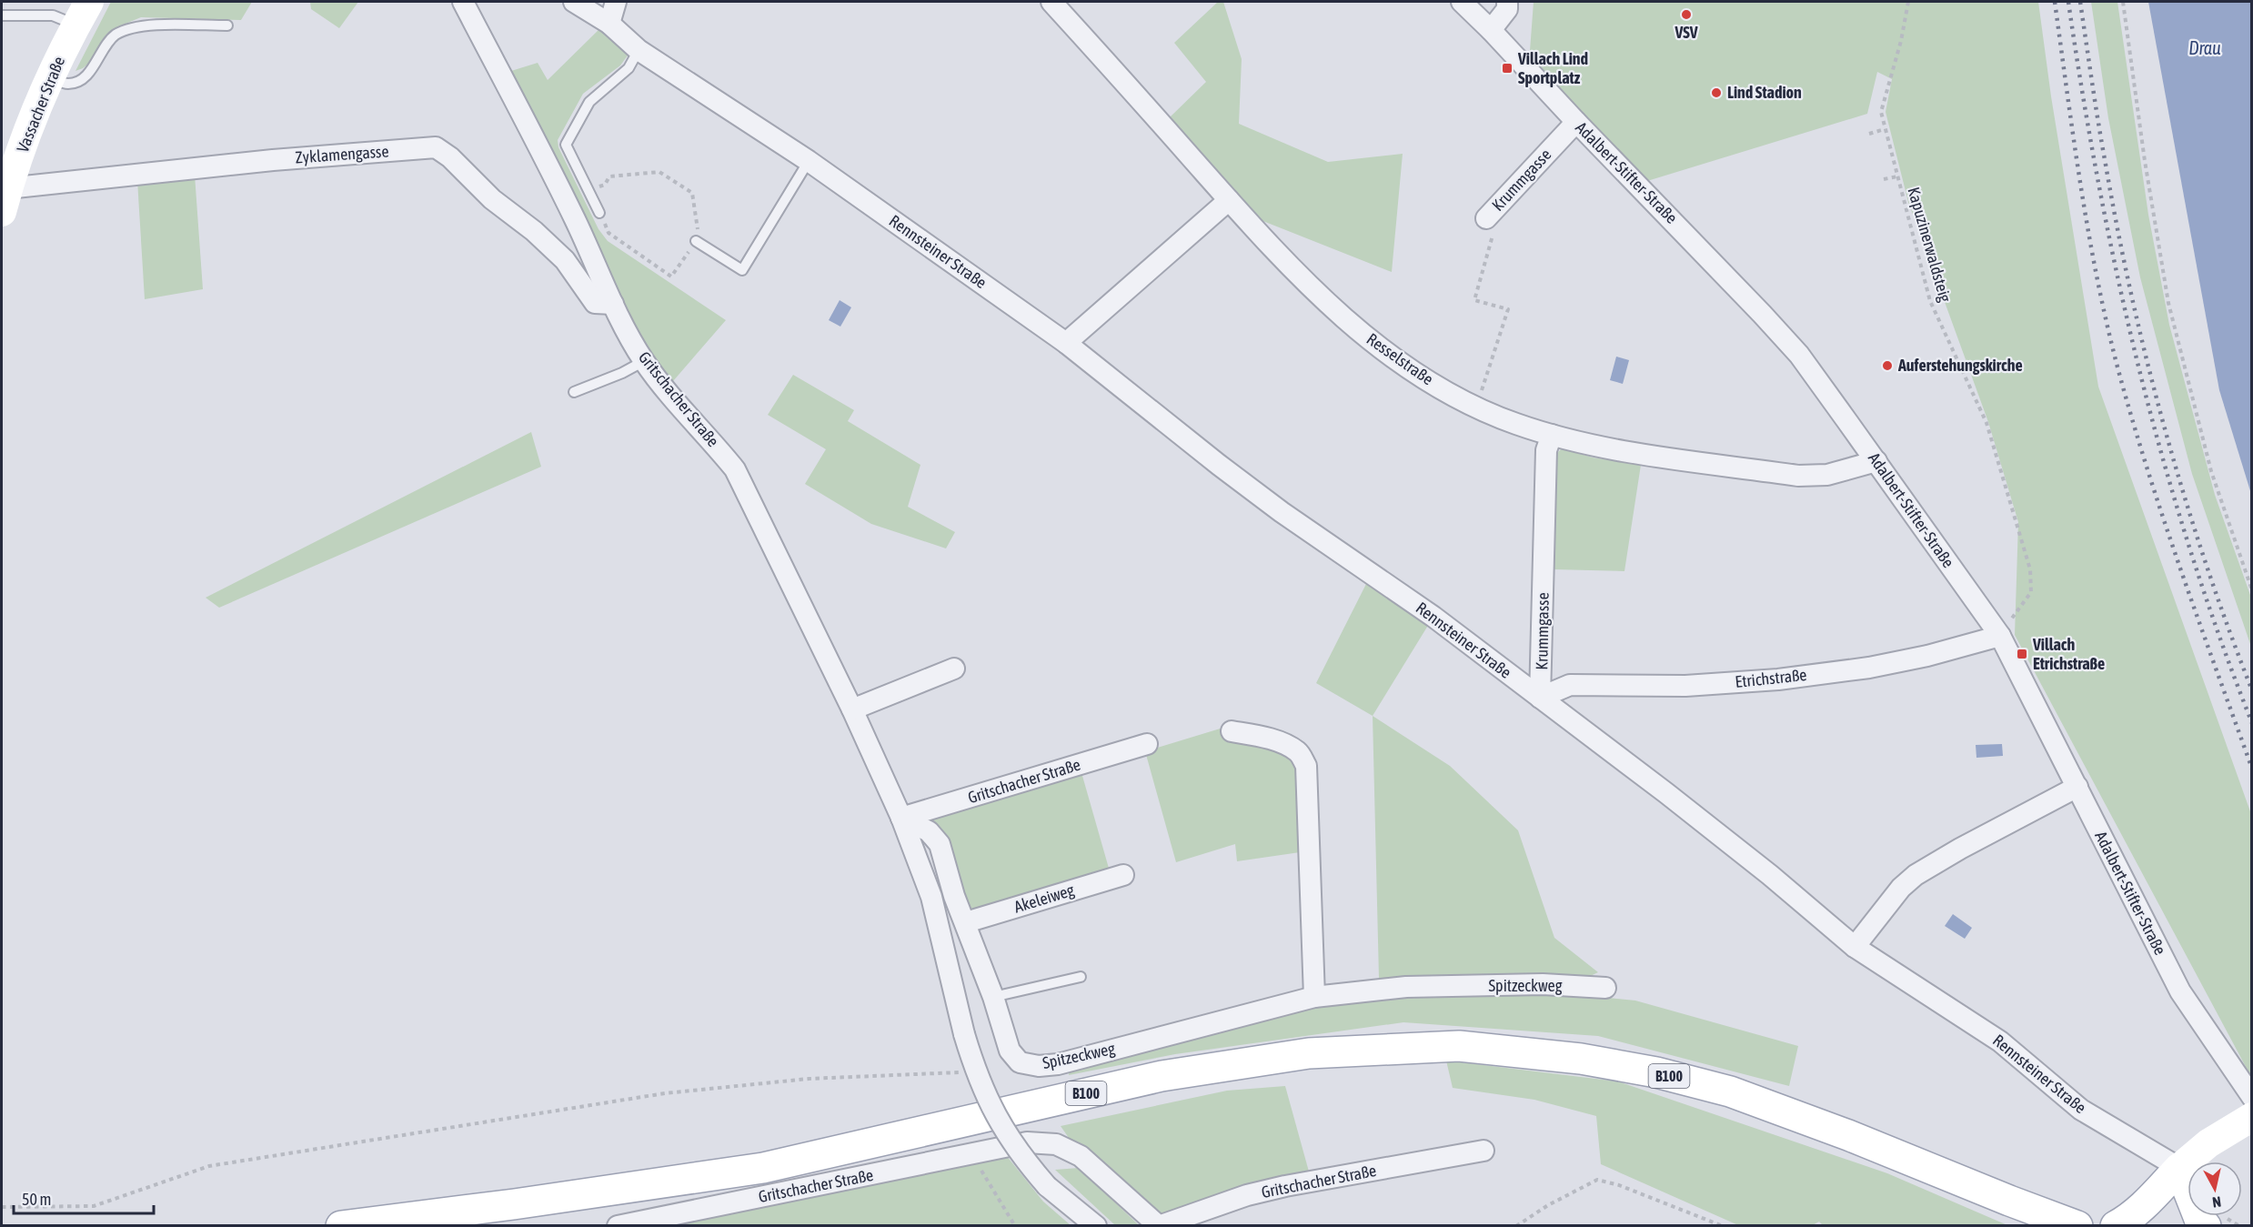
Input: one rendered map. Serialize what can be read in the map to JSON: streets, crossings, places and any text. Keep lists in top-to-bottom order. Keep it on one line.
{"streets":{"main road":["Vassacher Straße","B100"],"street":["Zyklamengasse","Adalbert-Stifter-Straße","Krummgasse","Rennsteiner Straße","Resselstraße","Gritschacher Straße","Etrichstraße","Akeleiweg","Spitzeckweg"],"path":["Kapuzinerwaldsteig"]},"crossings":[["Vassacher Straße","Zyklamengasse"],["Zyklamengasse","Gritschacher Straße"],["Adalbert-Stifter-Straße","Krummgasse"],["Adalbert-Stifter-Straße","Kapuzinerwaldsteig"],["Adalbert-Stifter-Straße","Resselstraße"],["Adalbert-Stifter-Straße","Etrichstraße"],["Krummgasse","Rennsteiner Straße"],["Krummgasse","Resselstraße"],["Krummgasse","Etrichstraße"],["Kapuzinerwaldsteig","Etrichstraße"],["Rennsteiner Straße","Etrichstraße"],["Gritschacher Straße","Spitzeckweg"],["Akeleiweg","Spitzeckweg"]],"water":["Drau"],"places":{"other":["VSV","Lind Stadion","Auferstehungskirche"],"transit":["Villach Lind Sportplatz","Villach Etrichstraße"]},"scale_bar":"50 m","north":"bottom"}
